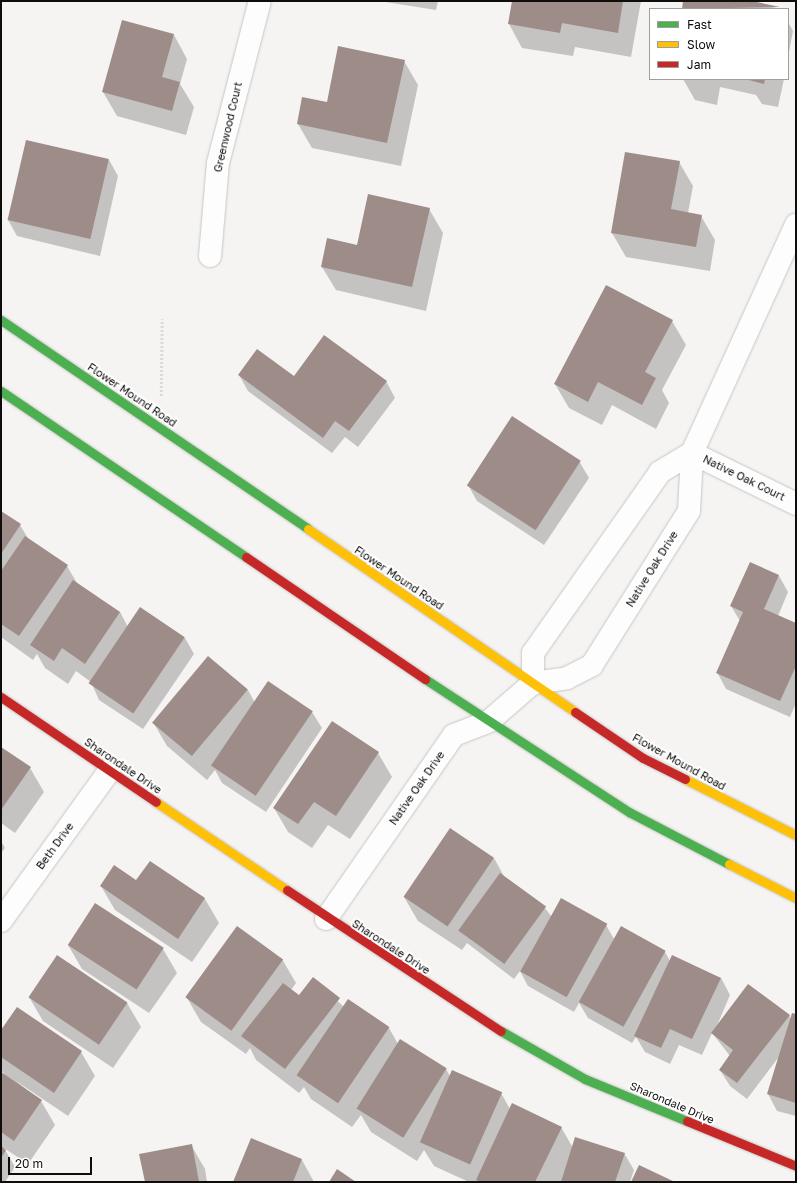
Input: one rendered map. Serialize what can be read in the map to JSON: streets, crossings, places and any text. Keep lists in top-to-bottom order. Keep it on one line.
{"streets":{"main road":["Flower Mound Road","Sharondale Drive"],"street":["Greenwood Court","Native Oak Court","Native Oak Drive","Beth Drive"]},"crossings":[["Flower Mound Road","Native Oak Drive"],["Native Oak Court","Native Oak Drive"],["Native Oak Drive","Sharondale Drive"],["Sharondale Drive","Beth Drive"]],"legend":["Fast","Slow","Jam"],"scale_bar":"20 m"}
